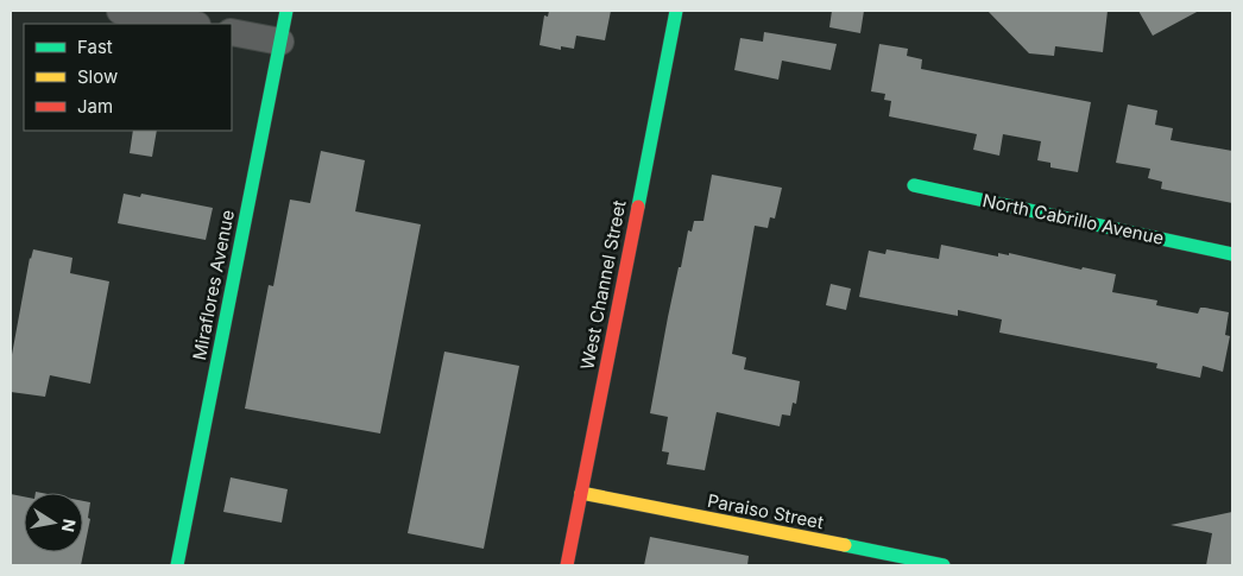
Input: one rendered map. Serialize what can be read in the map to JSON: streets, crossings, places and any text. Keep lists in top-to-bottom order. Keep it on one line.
{"streets":{"street":["North Cabrillo Avenue","Miraflores Avenue","West Channel Street","Paraiso Street"]},"crossings":[["West Channel Street","Paraiso Street"]],"legend":["Fast","Slow","Jam"],"north":"right"}
